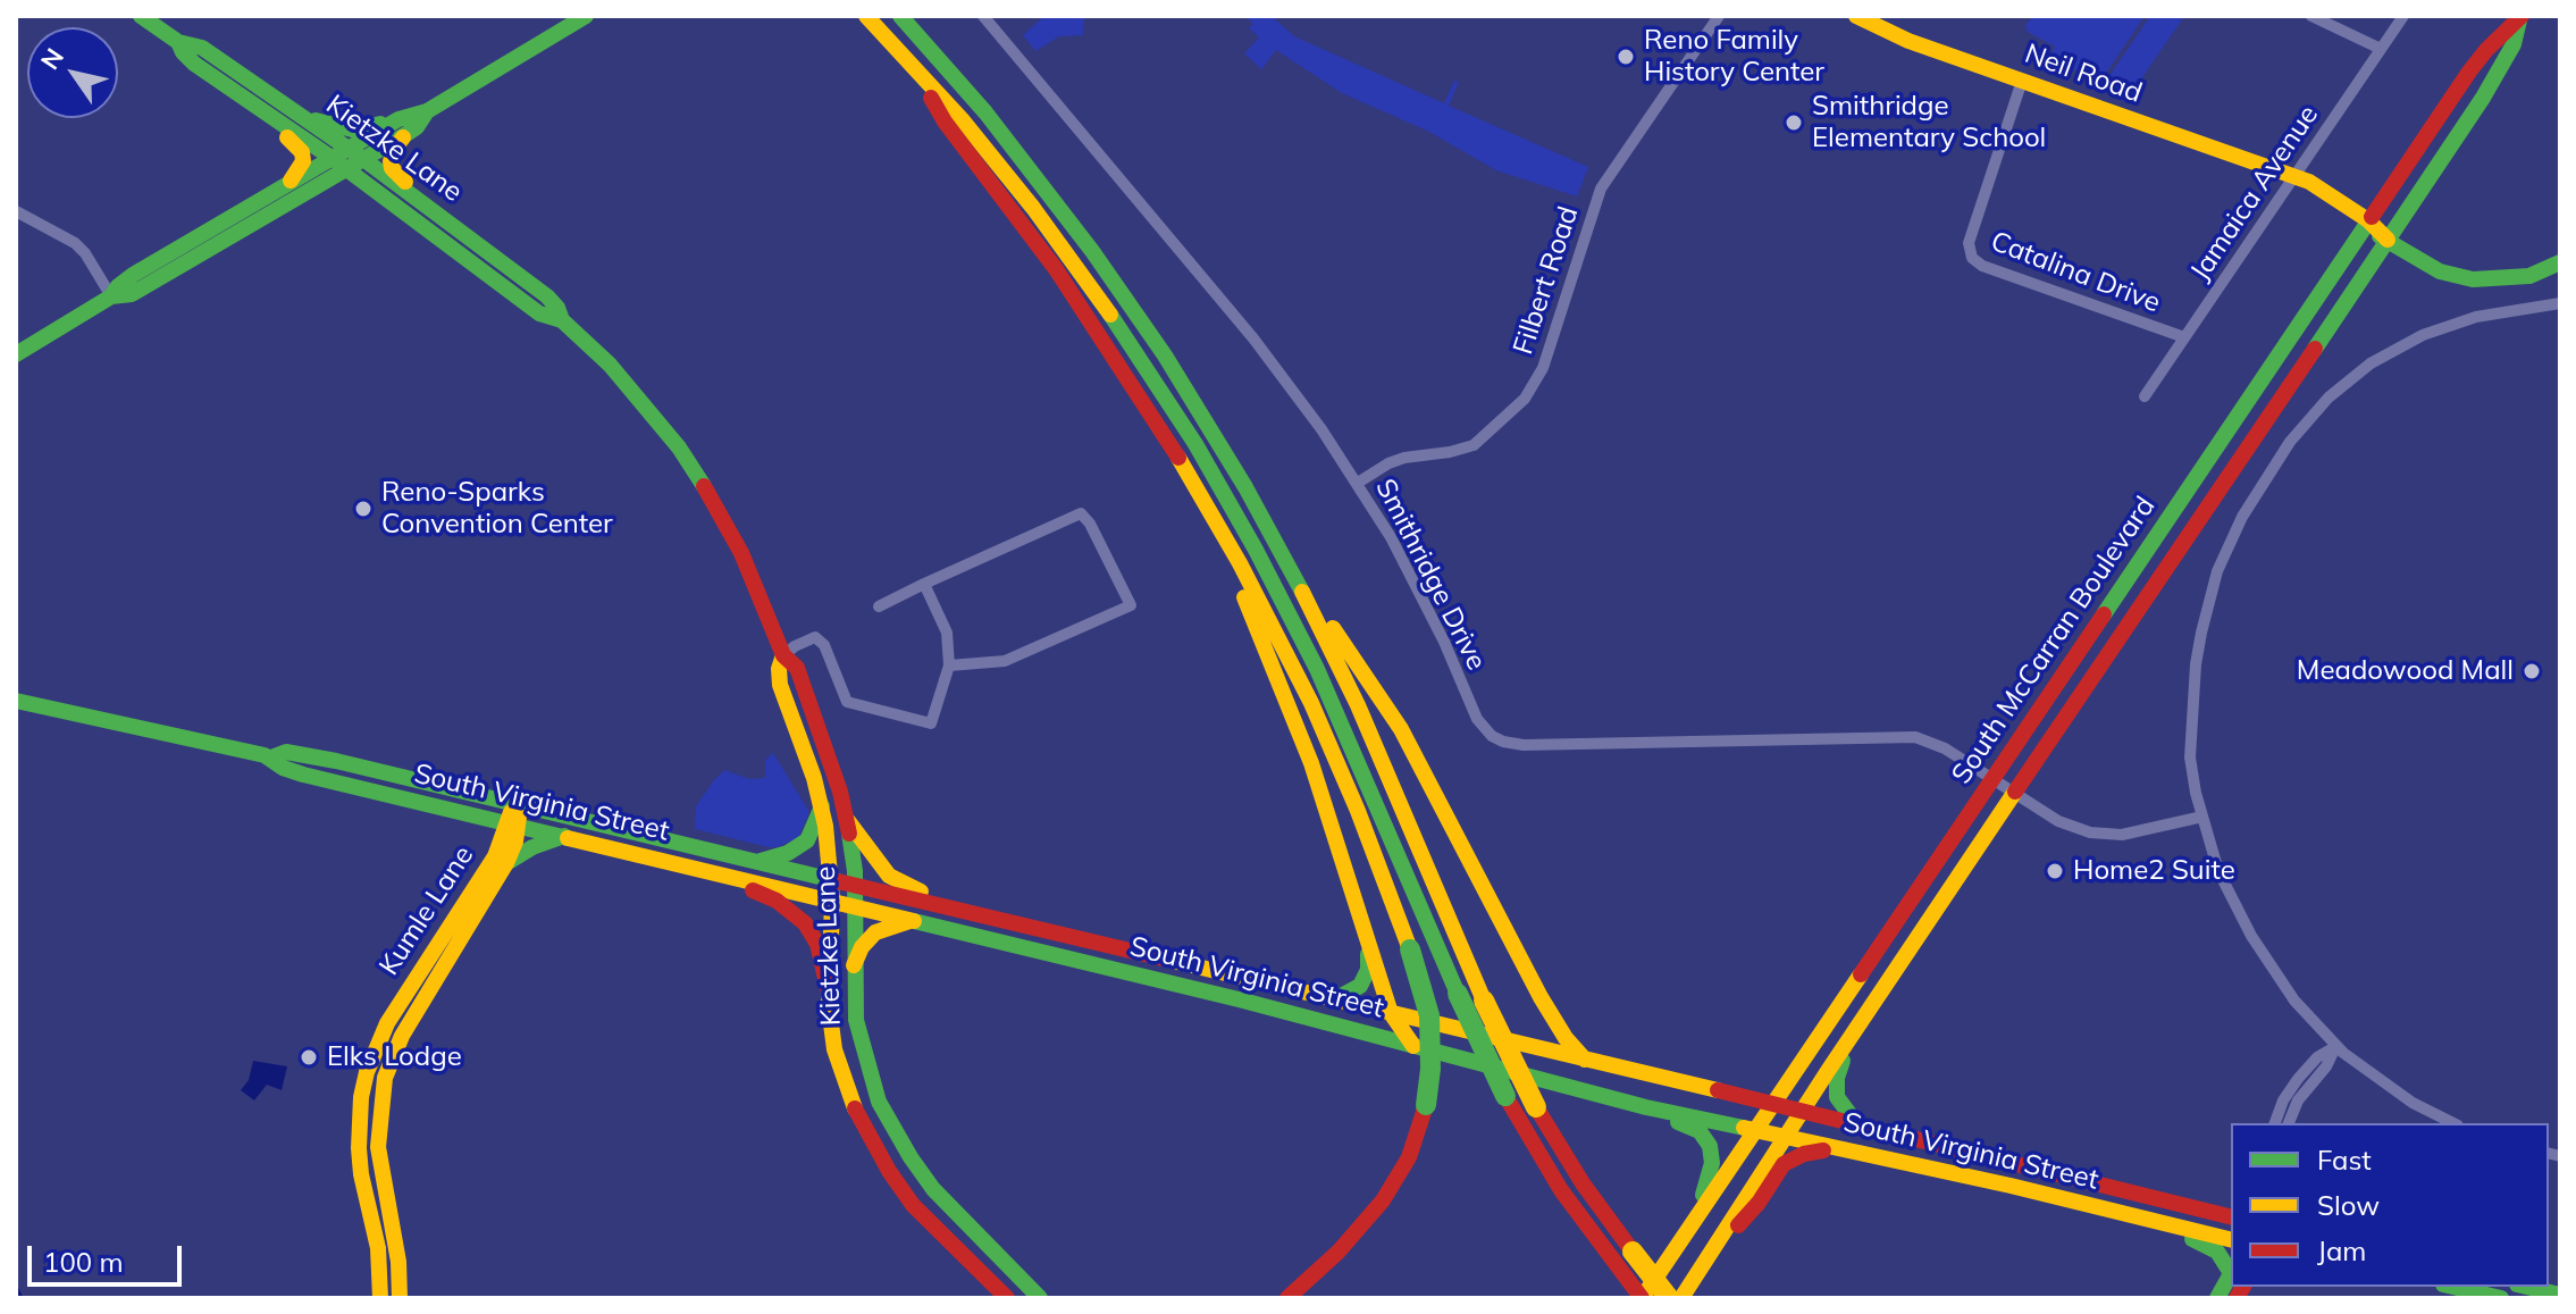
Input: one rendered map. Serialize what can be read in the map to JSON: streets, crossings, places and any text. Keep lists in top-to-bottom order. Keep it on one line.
{"streets":{"main road":["Neil Road","Kietzke Lane","South McCarran Boulevard","South Virginia Street","Kumle Lane"],"street":["Jamaica Avenue","Catalina Drive","Filbert Road","Smithridge Drive"]},"crossings":[["Neil Road","Jamaica Avenue"],["Neil Road","Catalina Drive"],["Neil Road","South McCarran Boulevard"],["Kietzke Lane","South Virginia Street"],["Jamaica Avenue","Catalina Drive"],["Filbert Road","Smithridge Drive"],["Smithridge Drive","South McCarran Boulevard"],["South McCarran Boulevard","South Virginia Street"],["South Virginia Street","Kumle Lane"]],"places":["Reno Family History Center","Smithridge Elementary School","Reno-Sparks Convention Center","Meadowood Mall","Home2 Suite","Elks Lodge"],"legend":["Fast","Slow","Jam"],"scale_bar":"100 m","north":"top left"}
